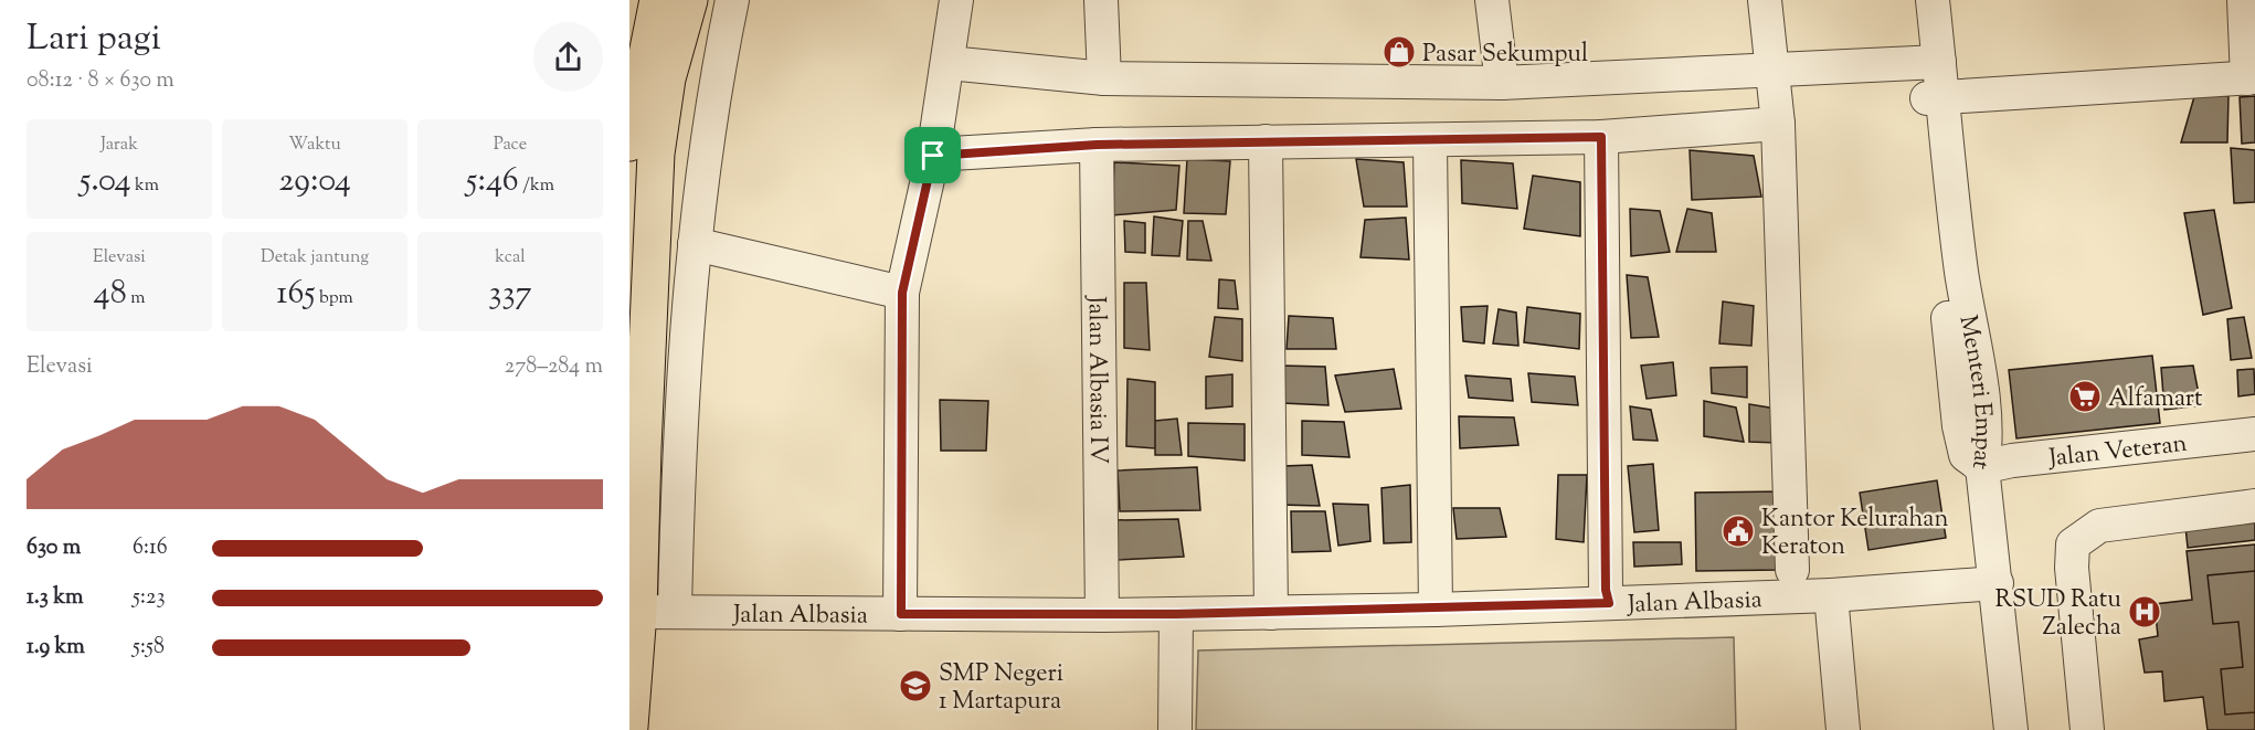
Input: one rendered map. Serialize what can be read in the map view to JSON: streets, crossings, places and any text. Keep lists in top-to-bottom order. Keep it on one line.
{"streets":{"street":["Jalan Albasia IV","Menteri Empat","Jalan Veteran","Jalan Albasia"]},"crossings":[["Jalan Albasia IV","Jalan Albasia"],["Menteri Empat","Jalan Veteran"],["Menteri Empat","Jalan Albasia"]],"places":{"shop":["Pasar Sekumpul"],"supermarket":["Alfamart"],"public building":["Kantor Kelurahan Keraton"],"hospital":["RSUD Ratu Zalecha"],"school or university":["SMP Negeri 1 Martapura"]},"page":{"heading":["Lari pagi","08:12 · 8 × 630 m"],"stats":[["Jarak","5.04 km"],["Waktu","29:04"],["Pace","5:46 /km"],["Elevasi","48 m"],["Detak jantung","165 bpm"],["kcal","337"]],"chart":["Elevasi","278–284 m"],"list":[{"name":"630 m","note":"6:16"},{"name":"1.3 km","note":"5:23"},{"name":"1.9 km","note":"5:58"}]}}
